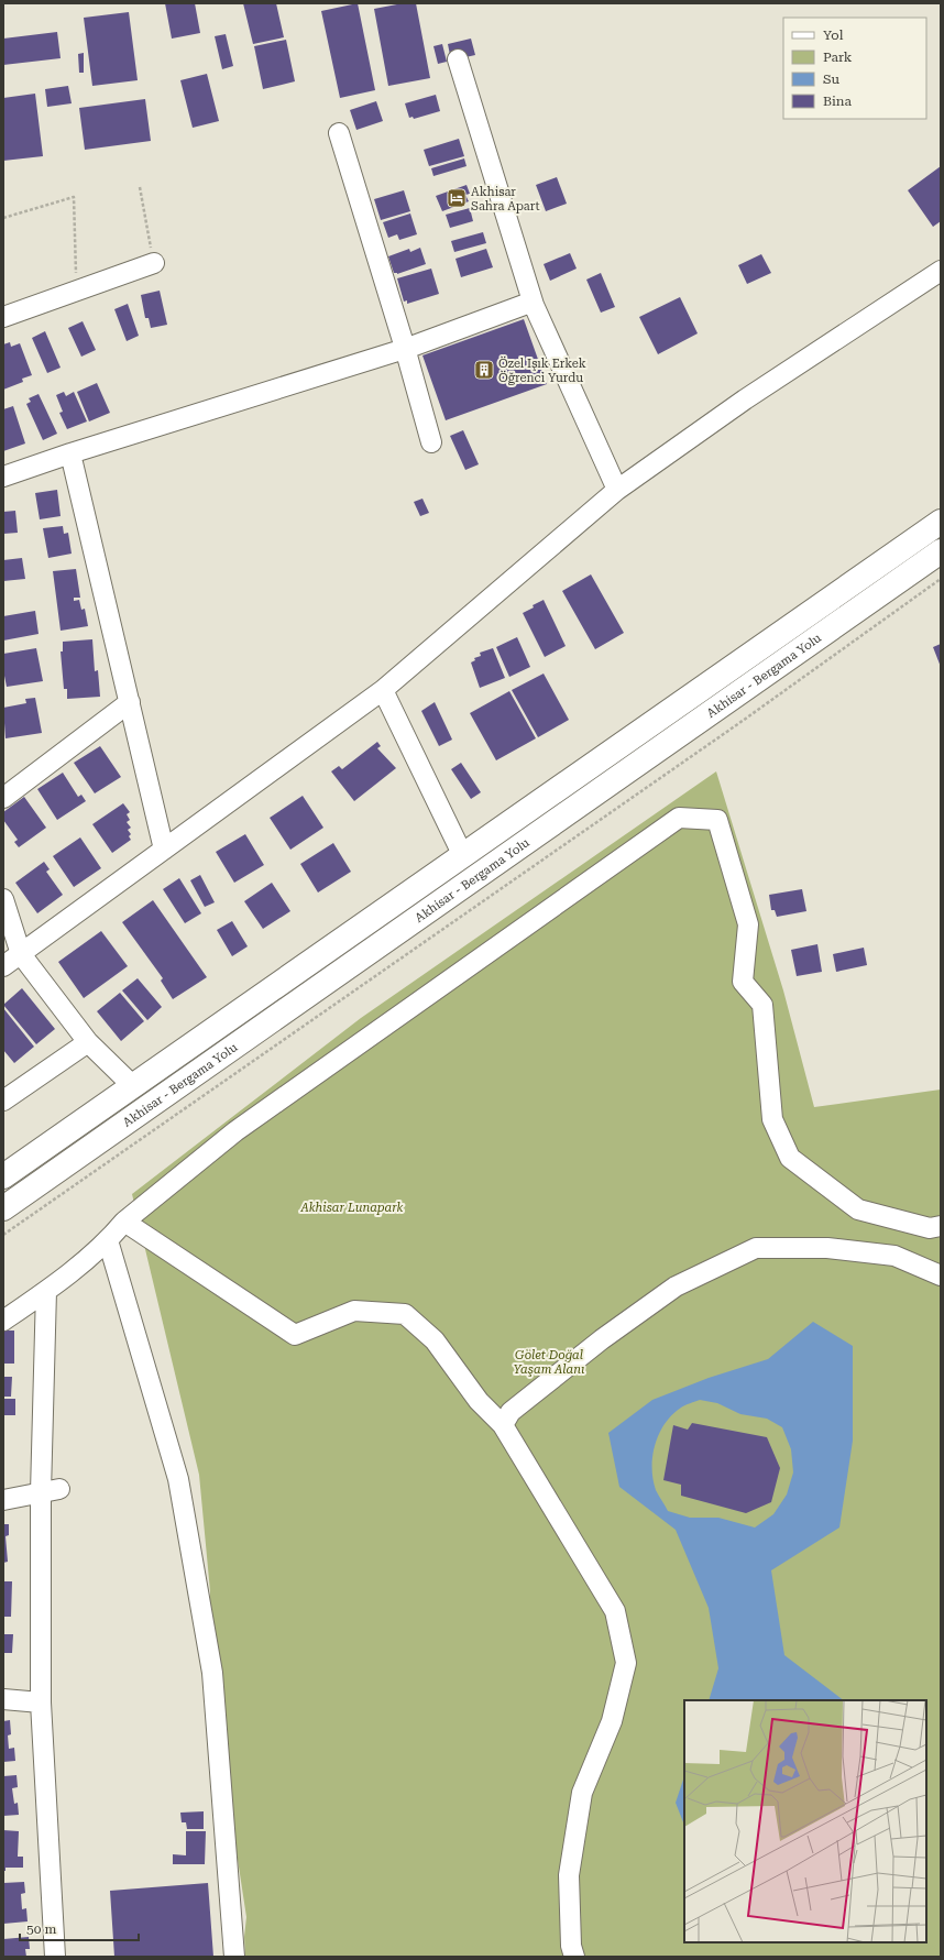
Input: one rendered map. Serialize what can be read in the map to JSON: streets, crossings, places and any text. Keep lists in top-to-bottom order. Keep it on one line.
{"streets":{"main road":["Akhisar - Bergama Yolu"]},"parks":["Akhisar Lunapark","Gölet Doğal Yaşam Alanı"],"places":{"hotel":["Akhisar Sahra Apart"],"building":["Özel Işık Erkek Öğrenci Yurdu"]},"legend":["Yol","Park","Su","Bina"],"scale_bar":"50 m"}
